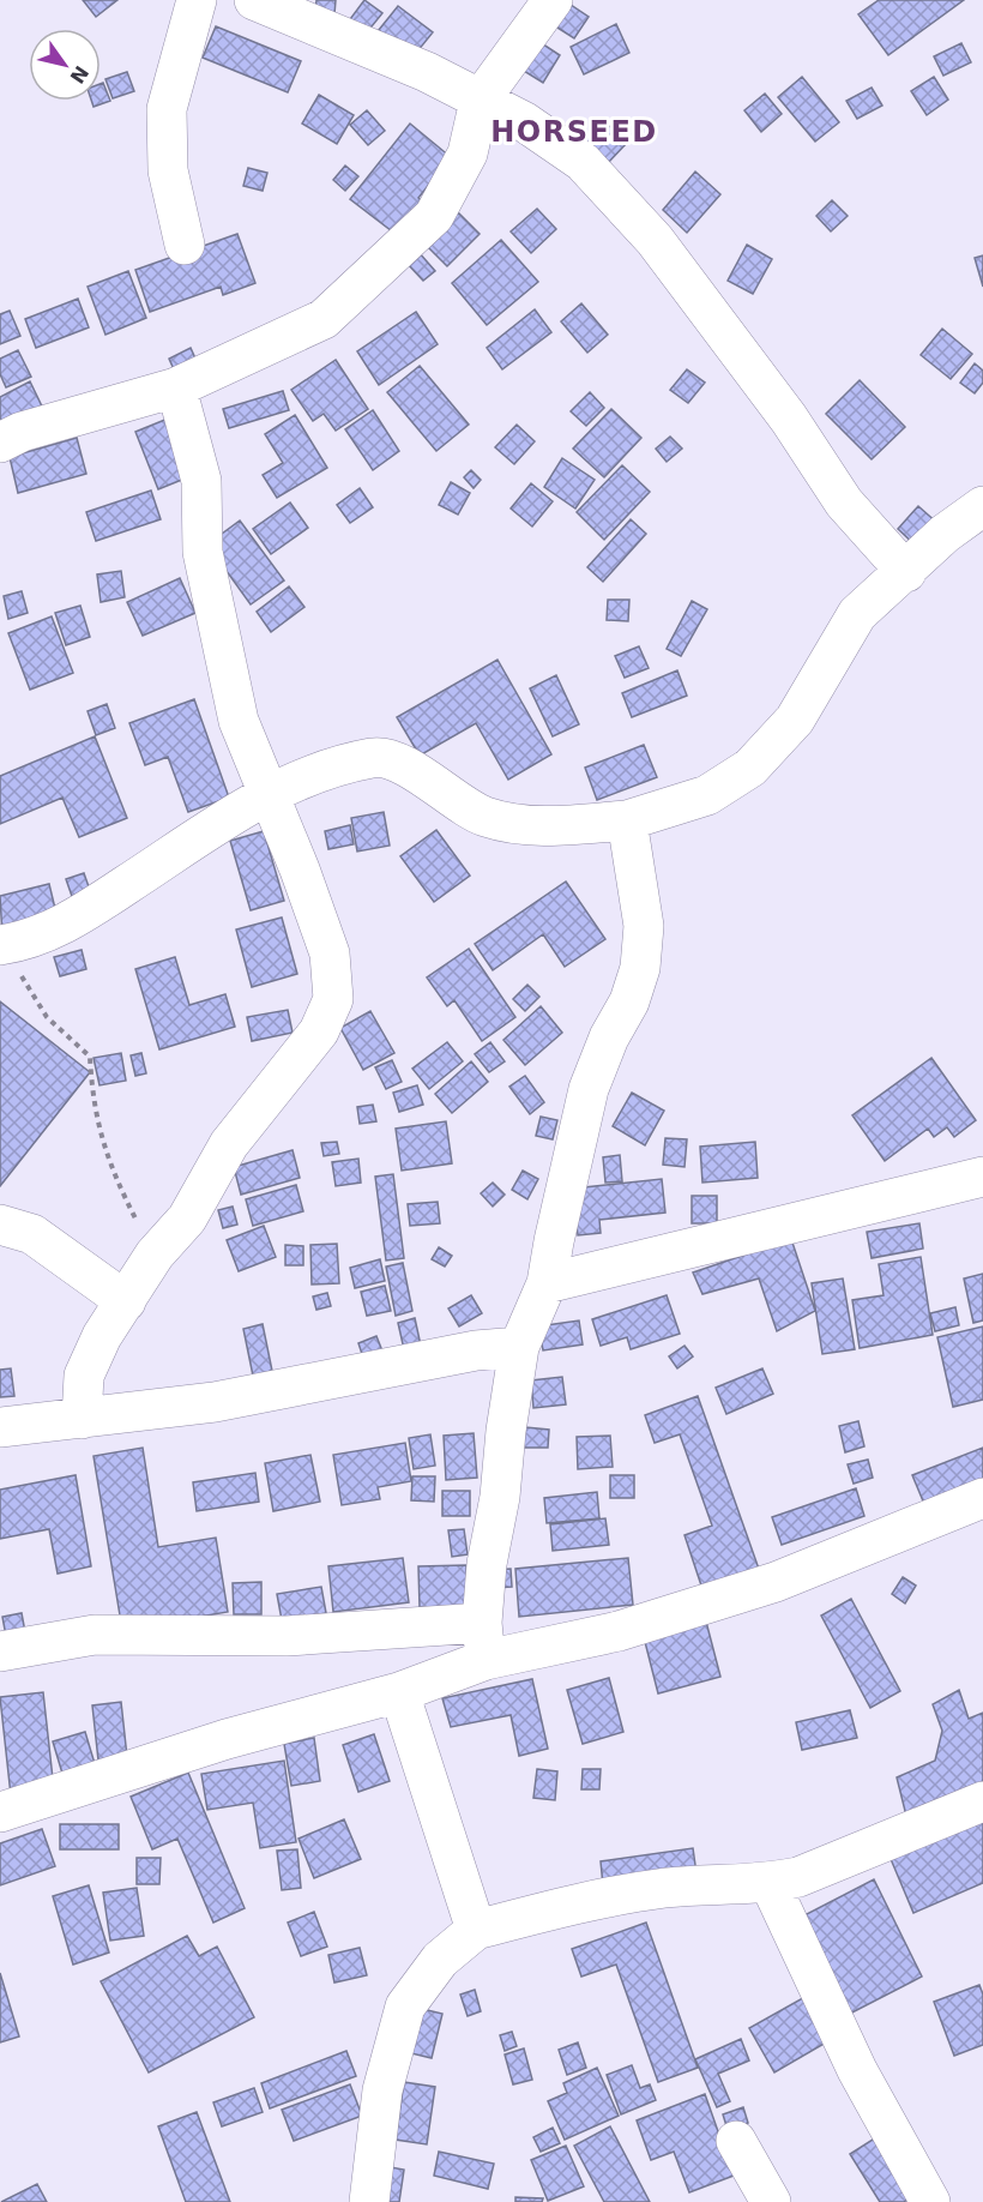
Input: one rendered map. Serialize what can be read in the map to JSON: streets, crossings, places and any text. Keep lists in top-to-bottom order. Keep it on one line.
{"districts":["HORSEED"],"north":"bottom right"}
